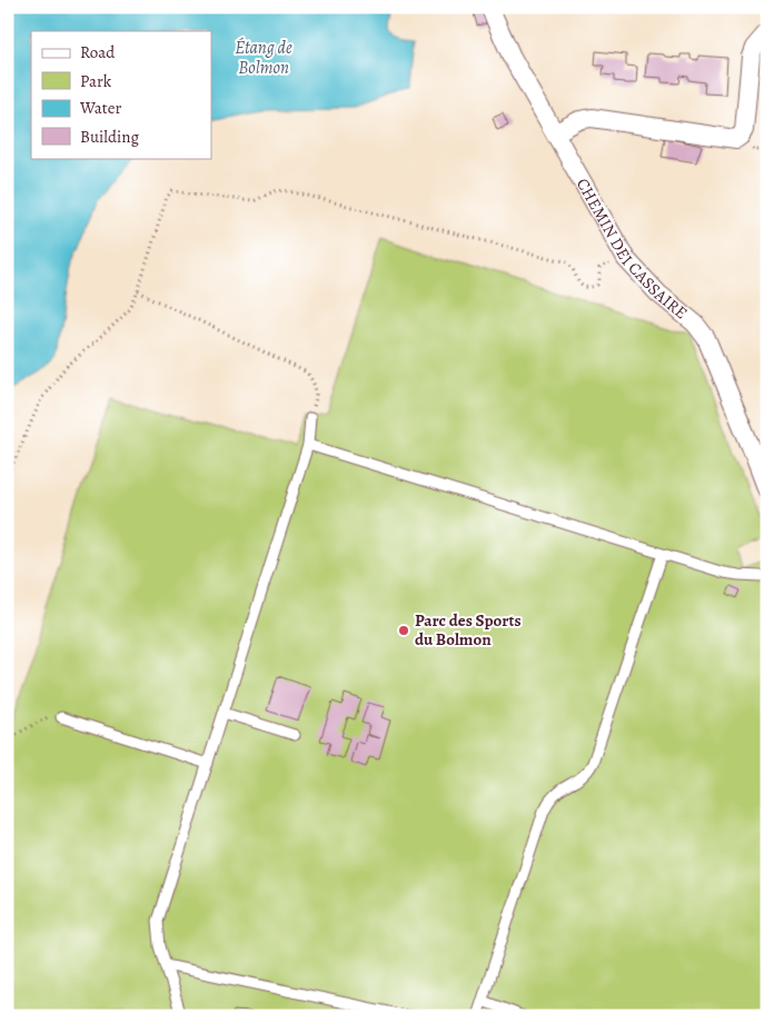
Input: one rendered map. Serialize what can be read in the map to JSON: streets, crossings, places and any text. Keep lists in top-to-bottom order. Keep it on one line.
{"streets":{"street":["CHEMIN DEI CASSAIRE"]},"water":["Étang de Bolmon"],"places":["Parc des Sports du Bolmon"],"legend":["Road","Park","Water","Building"]}
